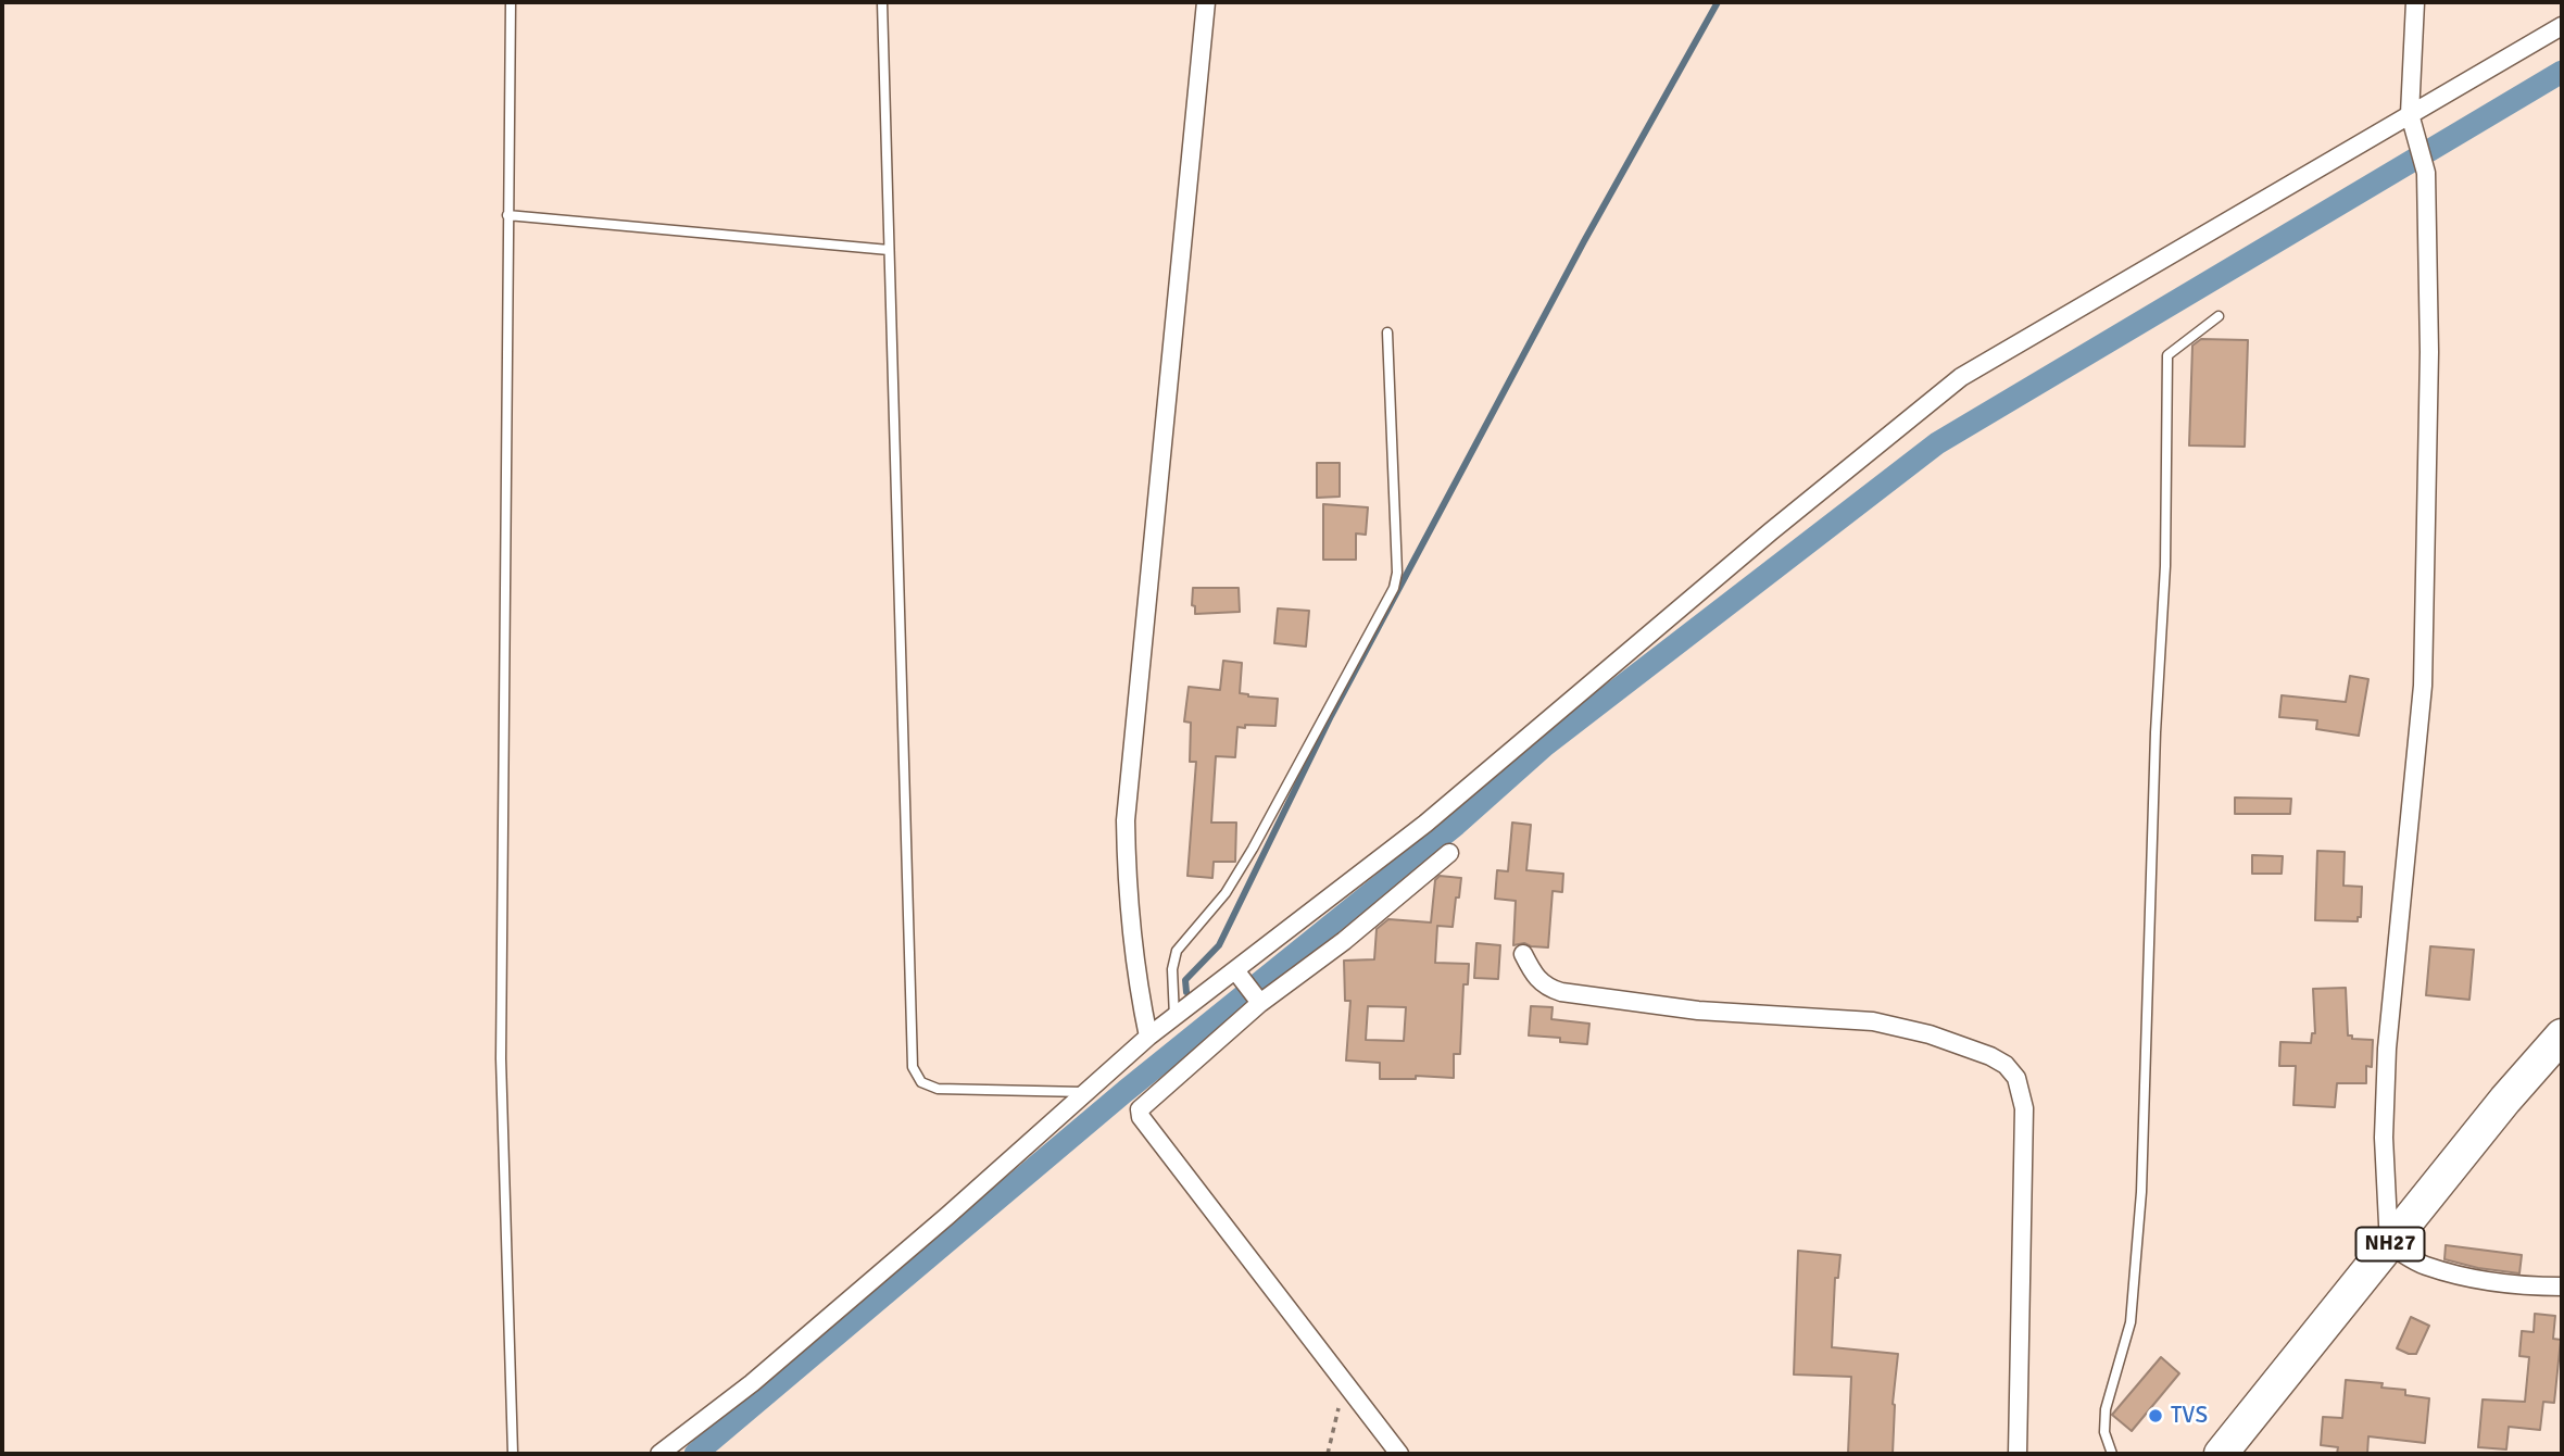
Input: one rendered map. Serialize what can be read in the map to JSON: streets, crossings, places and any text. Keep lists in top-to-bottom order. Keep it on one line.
{"streets":{"highway":["NH27"]},"places":["TVS"]}
